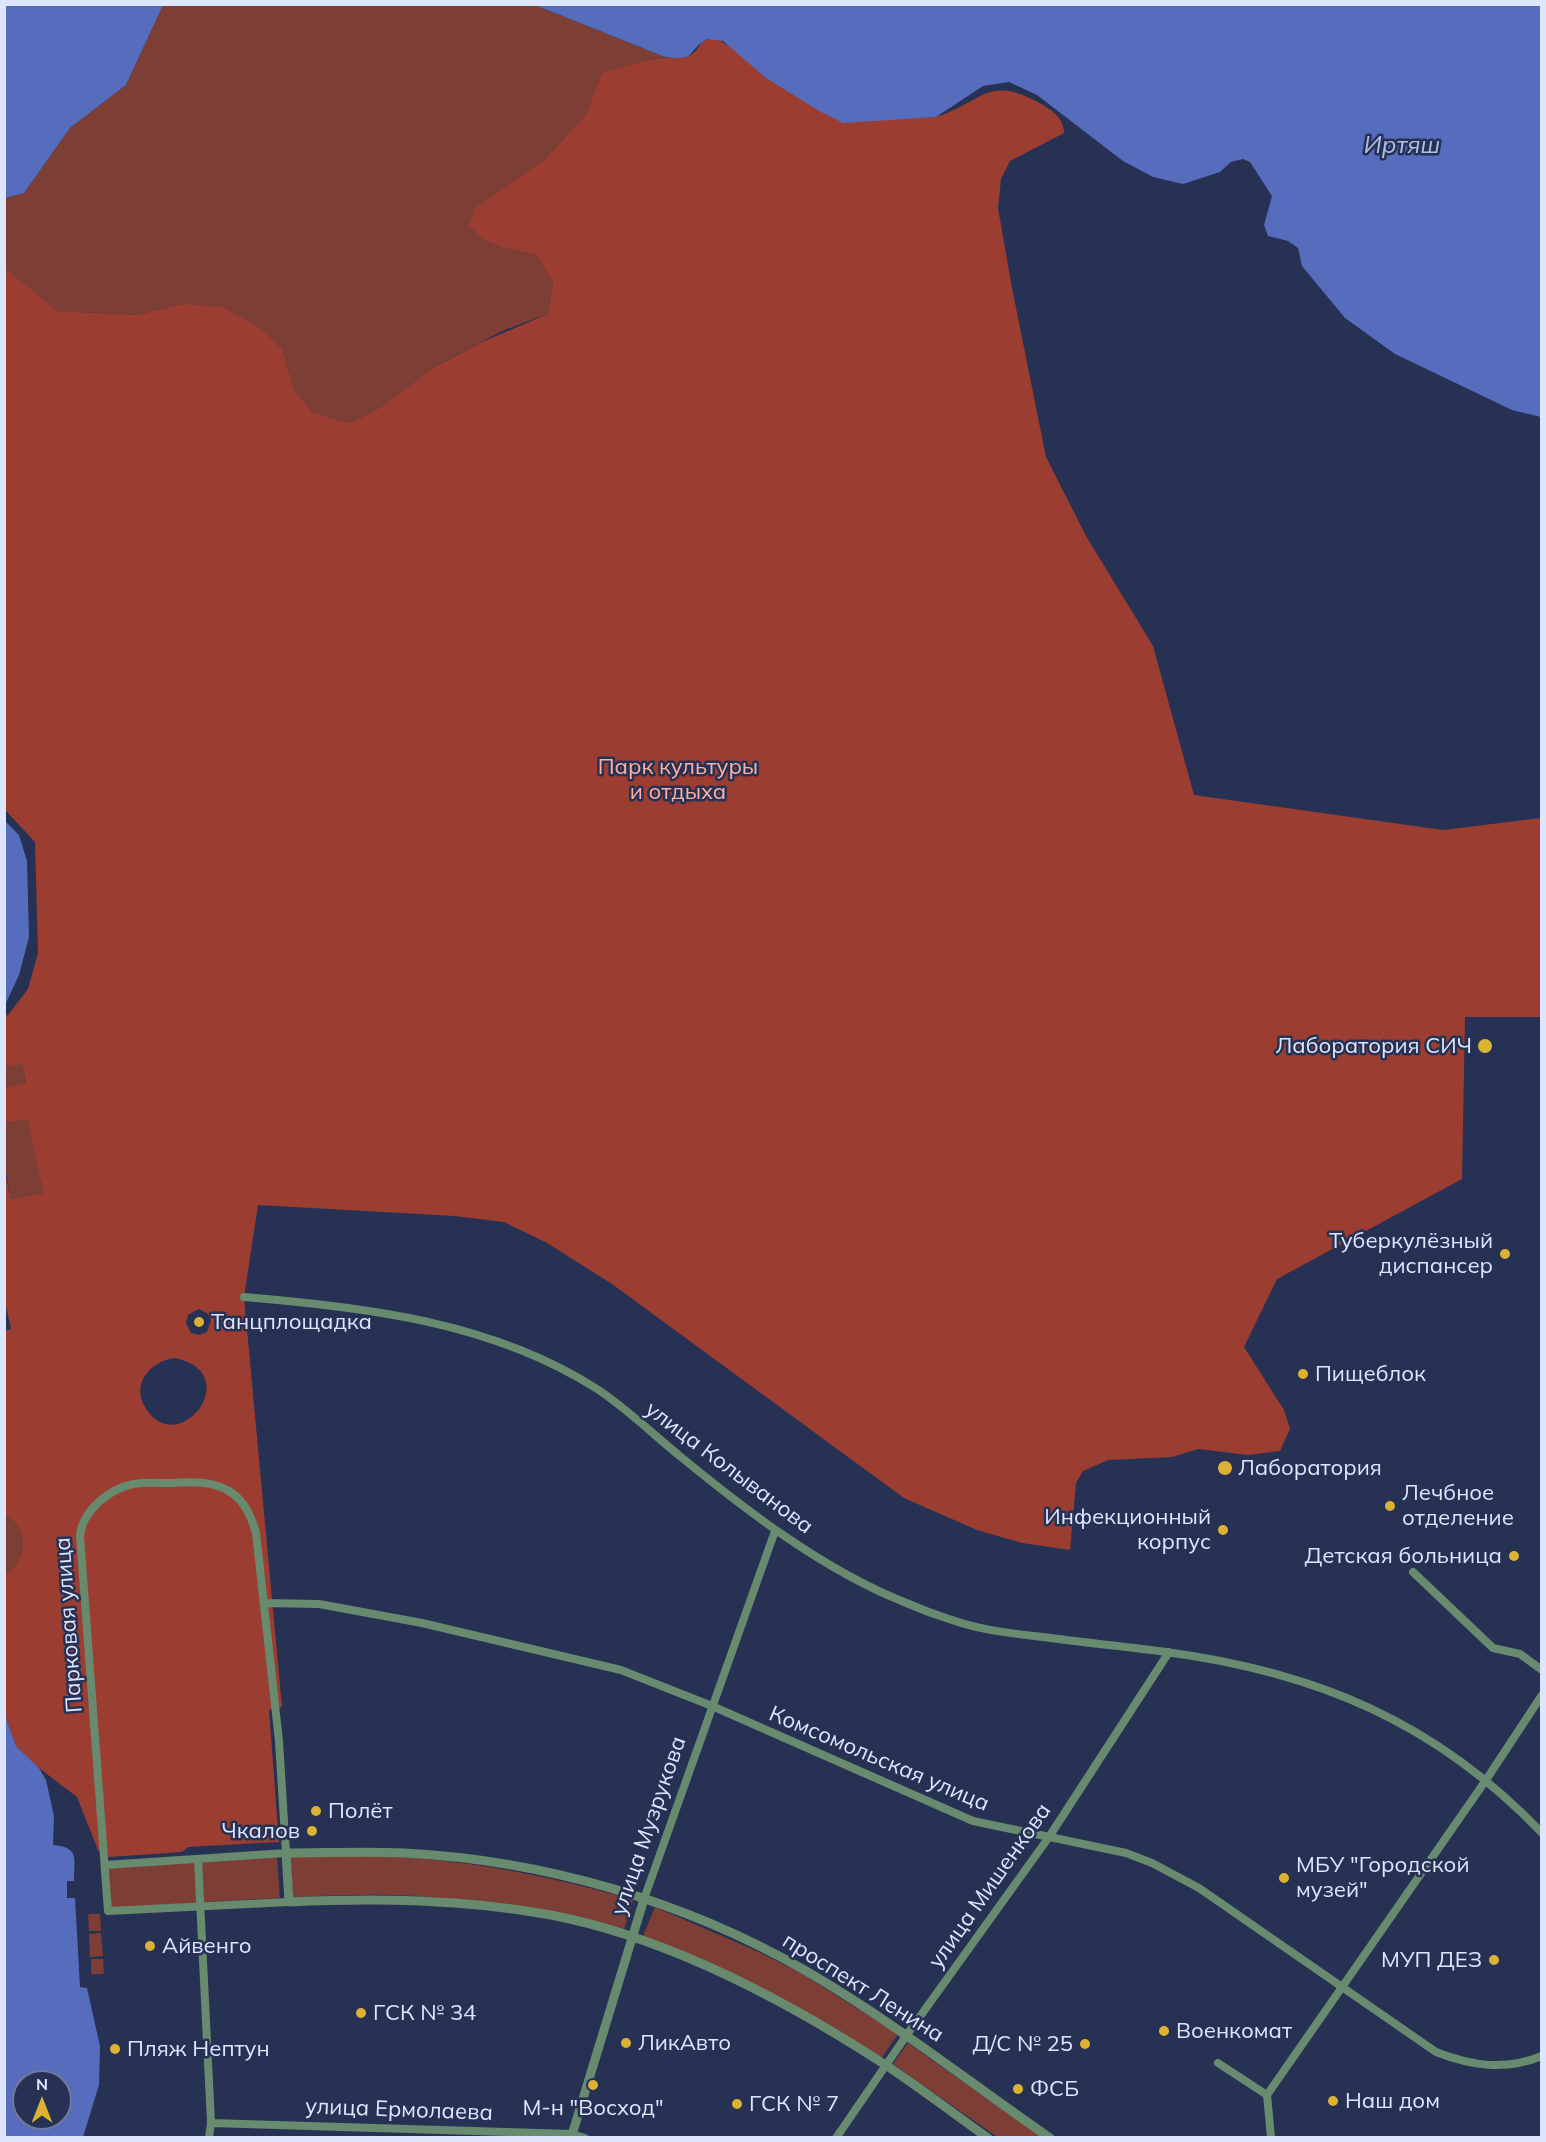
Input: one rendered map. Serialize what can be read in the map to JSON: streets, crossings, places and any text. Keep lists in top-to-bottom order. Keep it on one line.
{"streets":{"street":["улица Колыванова","Парковая улица","Комсомольская улица","улица Музрукова","улица Мишенкова","проспект Ленина","улица Ермолаева"]},"crossings":[["улица Колыванова","улица Музрукова"],["улица Колыванова","улица Мишенкова"],["Парковая улица","Комсомольская улица"],["Парковая улица","проспект Ленина"],["Комсомольская улица","улица Музрукова"],["Комсомольская улица","улица Мишенкова"],["улица Музрукова","проспект Ленина"],["улица Музрукова","улица Ермолаева"],["улица Мишенкова","проспект Ленина"]],"water":["Иртяш"],"parks":["Парк культуры и отдыха"],"places":["Лаборатория СИЧ","Туберкулёзный диспансер","Танцплощадка","Пищеблок","Лаборатория","Лечбное отделение","Инфекционный корпус","Детская больница","Полёт","Чкалов","МБУ \"Городской музей\"","Айвенго","МУП ДЕЗ","ГСК № 34","Военкомат","ЛикАвто","Д/С № 25","Пляж Нептун","М-н \"Восход\"","ФСБ","Наш дом","ГСК № 7"],"north":"top"}
